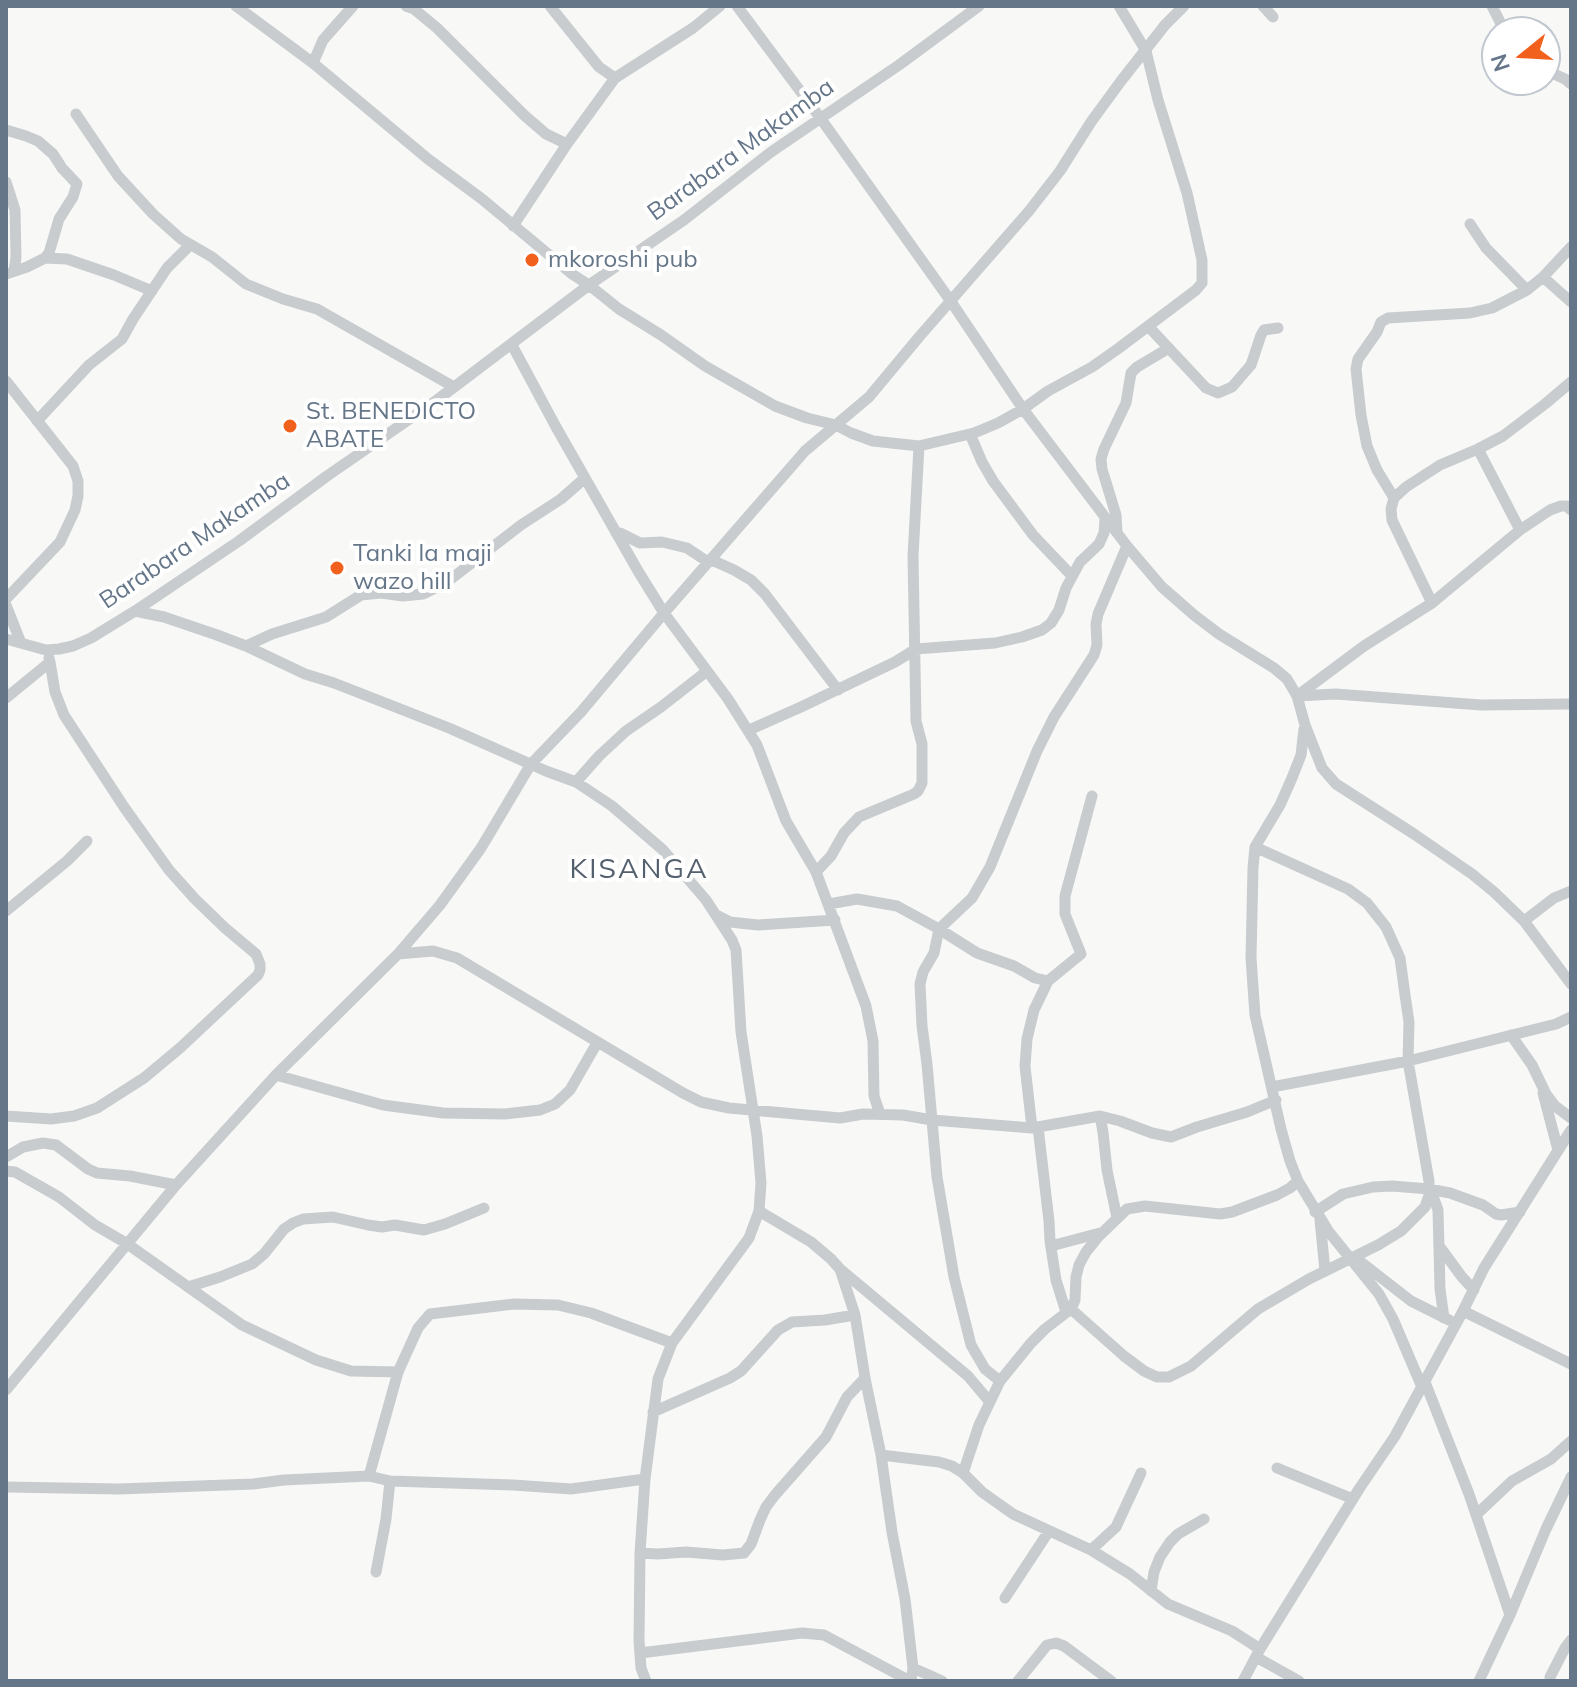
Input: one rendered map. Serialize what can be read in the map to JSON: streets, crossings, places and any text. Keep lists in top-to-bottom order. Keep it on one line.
{"streets":{"street":["Barabara Makamba"]},"districts":["KISANGA"],"places":["mkoroshi pub","St. BENEDICTO ABATE","Tanki la maji wazo hill"],"north":"left"}
